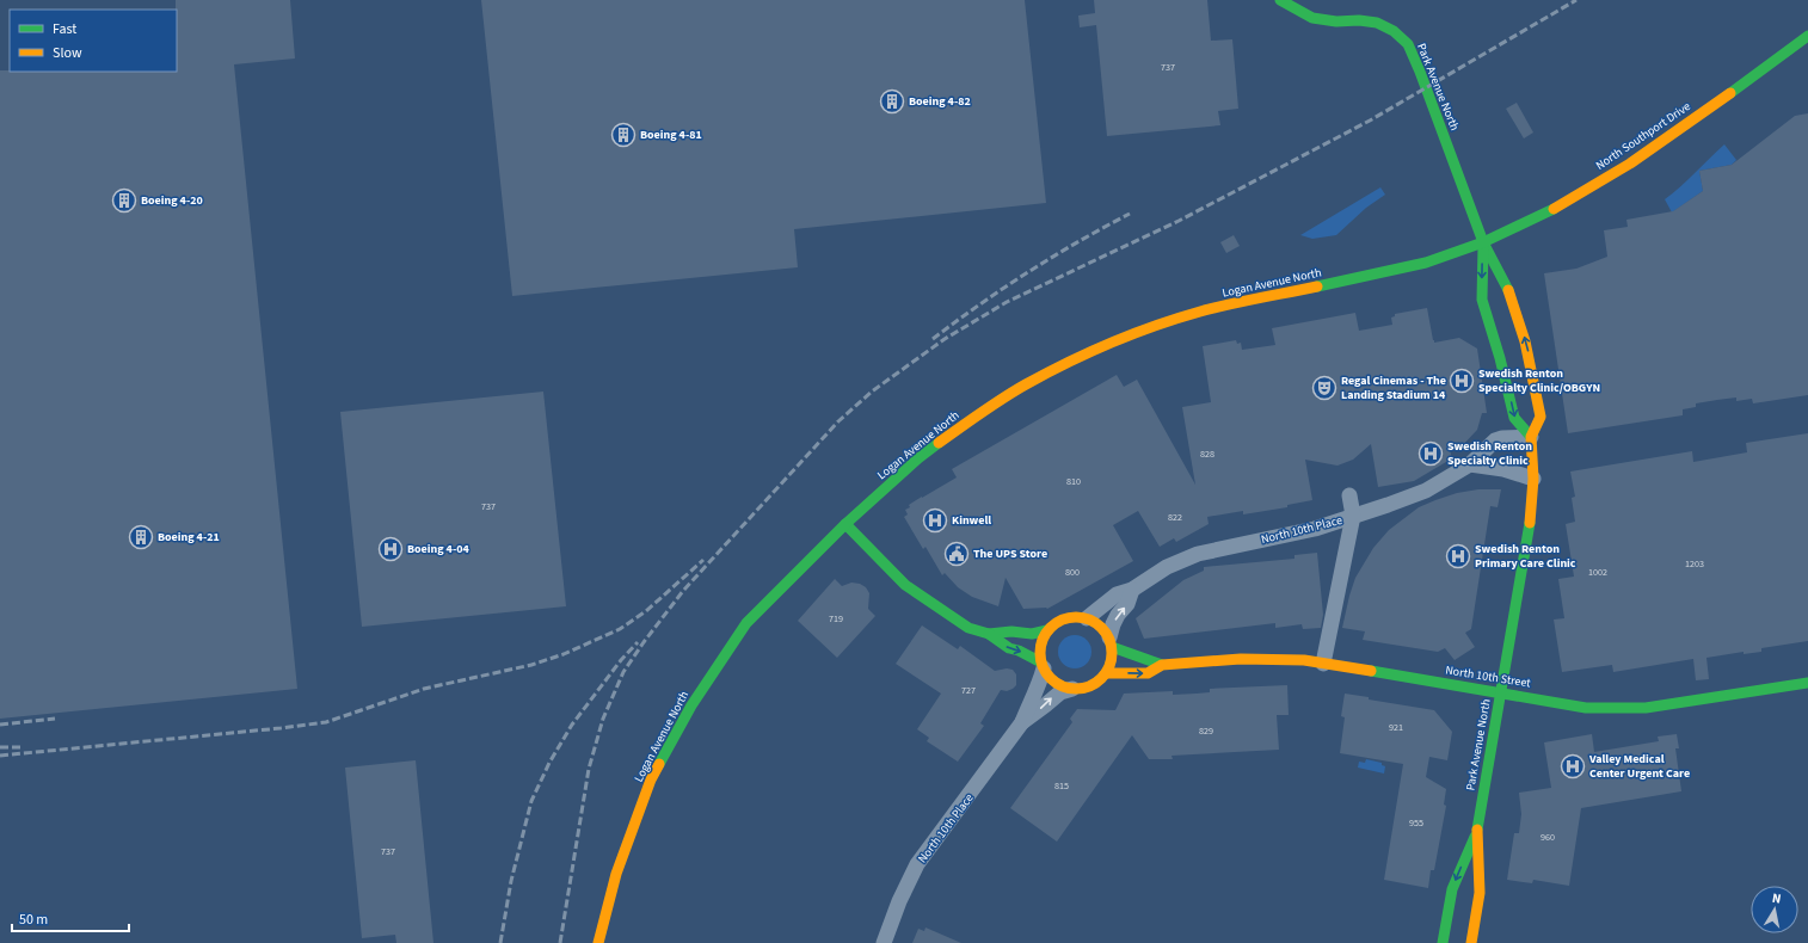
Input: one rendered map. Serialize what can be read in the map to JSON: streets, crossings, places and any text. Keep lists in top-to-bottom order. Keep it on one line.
{"streets":{"street":["Park Avenue North","North Southport Drive","Logan Avenue North","North 10th Place","North 10th Street"]},"crossings":[["Park Avenue North","North Southport Drive"],["Park Avenue North","Logan Avenue North"],["Park Avenue North","North 10th Place"],["Park Avenue North","North 10th Street"],["North Southport Drive","Logan Avenue North"],["North 10th Place","North 10th Street"]],"places":{"building":["Boeing 4-82","Boeing 4-81","Boeing 4-20","Boeing 4-21"],"hospital":["Swedish Renton Specialty Clinic/OBGYN","Swedish Renton Specialty Clinic","Kinwell","Boeing 4-04","Swedish Renton Primary Care Clinic","Valley Medical Center Urgent Care"],"theatre":["Regal Cinemas - The Landing Stadium 14"],"public building":["The UPS Store"]},"house_numbers":["737","828","810","737","822","1203","800","1002","719","727","921","829","815","955","960","737"],"legend":["Fast","Slow"],"scale_bar":"50 m","north":"top"}
